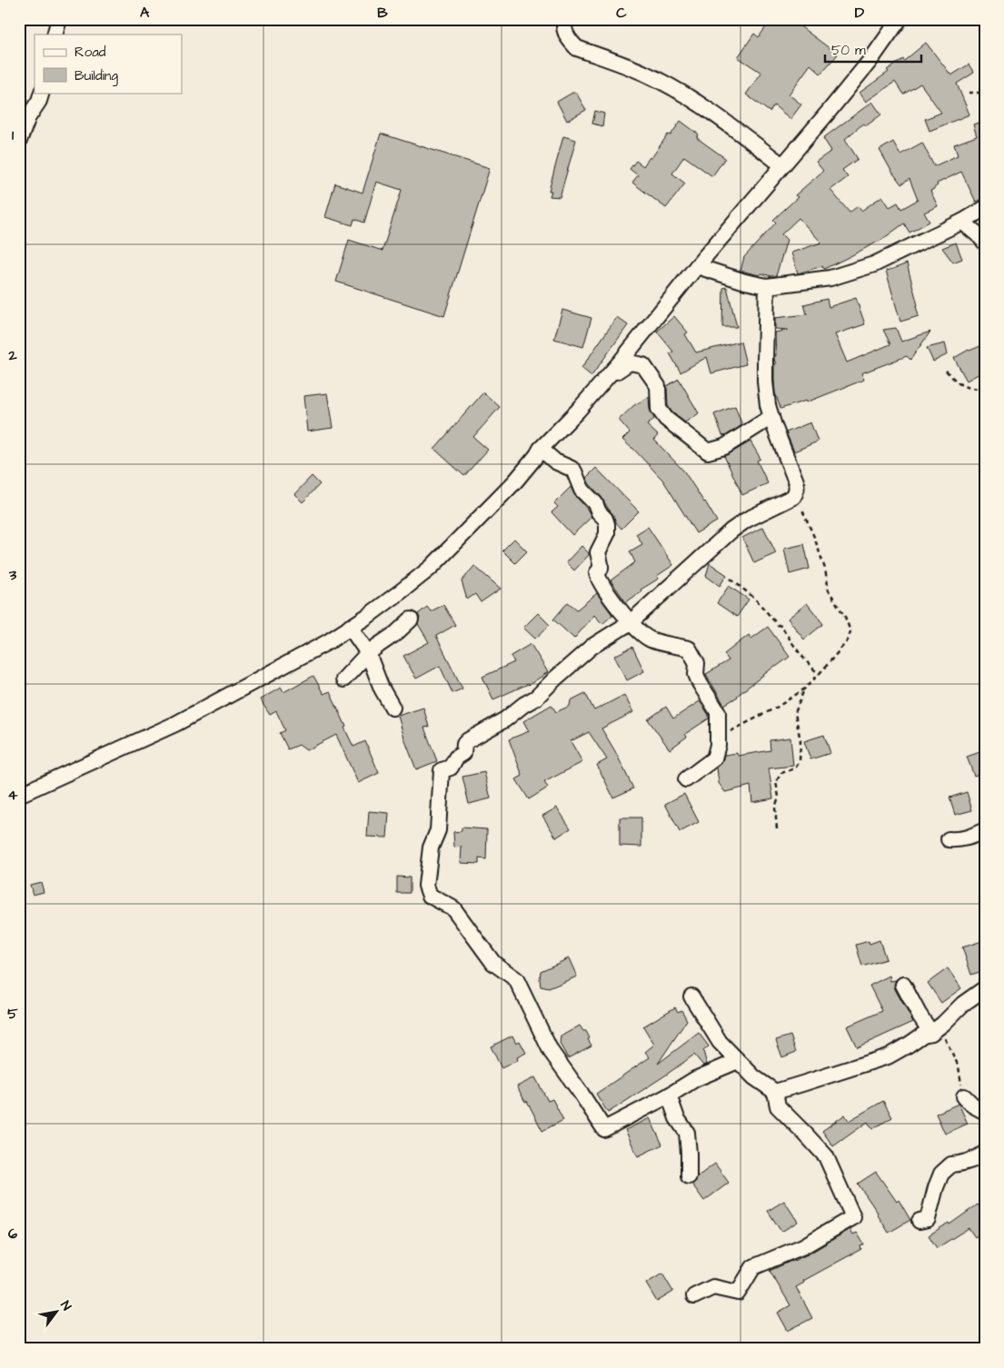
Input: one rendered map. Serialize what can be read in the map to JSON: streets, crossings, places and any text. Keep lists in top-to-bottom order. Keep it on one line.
{"legend":["Road","Building"],"scale_bar":"50 m","north":"top right","grid":{"columns":["A","B","C","D"],"rows":["1","2","3","4","5","6"]}}
